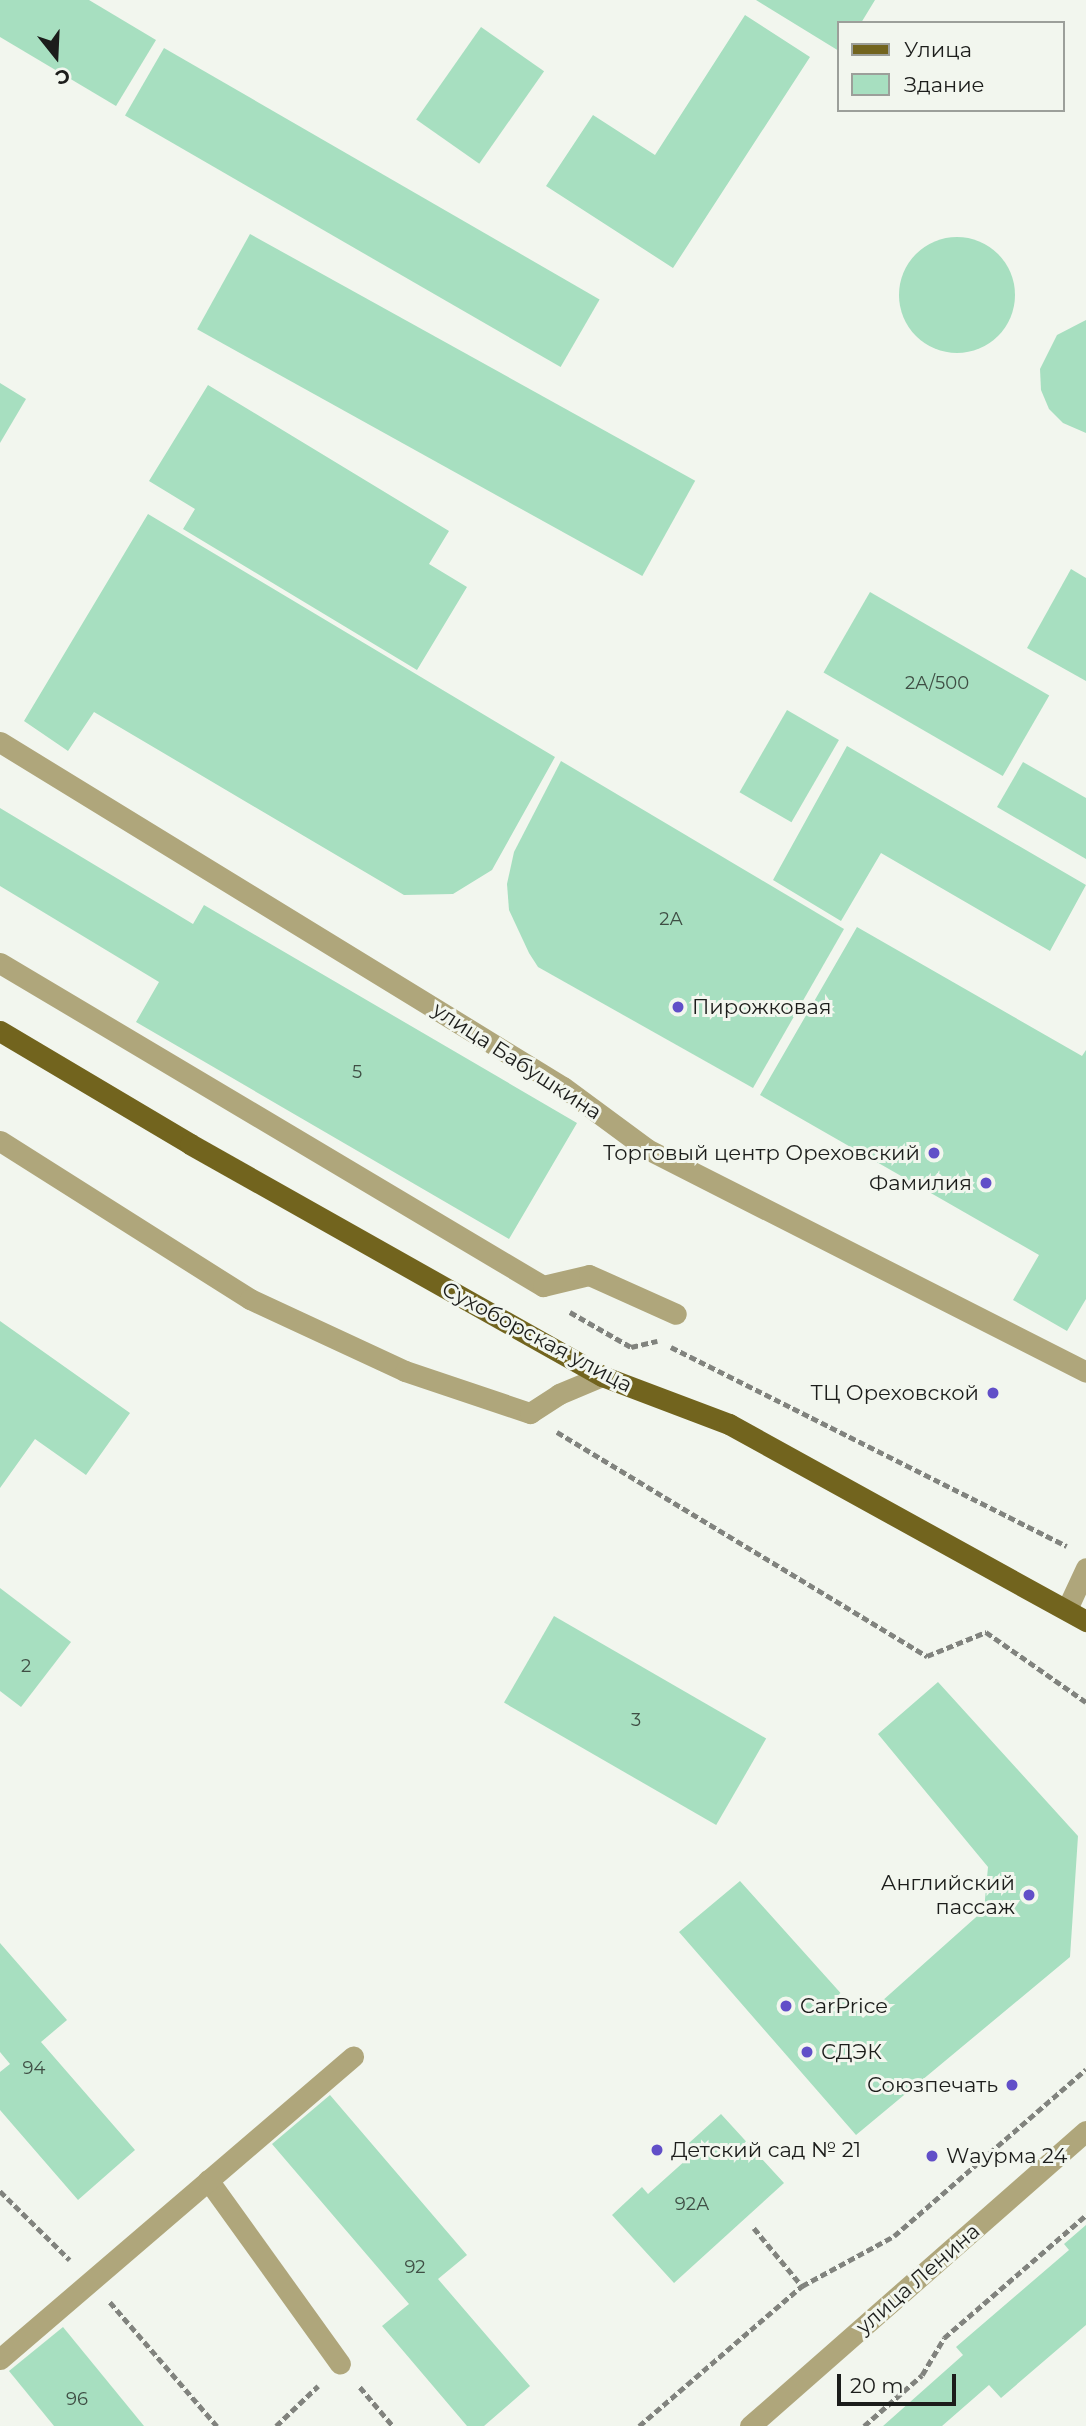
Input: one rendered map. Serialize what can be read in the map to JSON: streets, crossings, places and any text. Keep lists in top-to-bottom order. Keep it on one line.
{"streets":{"main road":["Сухоборская улица"],"street":["улица Бабушкина","улица Ленина"]},"places":["Пирожковая","Торговый центр Ореховский","Фамилия","ТЦ Ореховской","Английский пассаж","CarPrice","СДЭК","Союзпечать","Детский сад № 21","Wаурма 24"],"house_numbers":["2А/500","2А","5","2","3","94","92А","92","96"],"legend":["Улица","Здание"],"scale_bar":"20 m","north":"bottom"}
